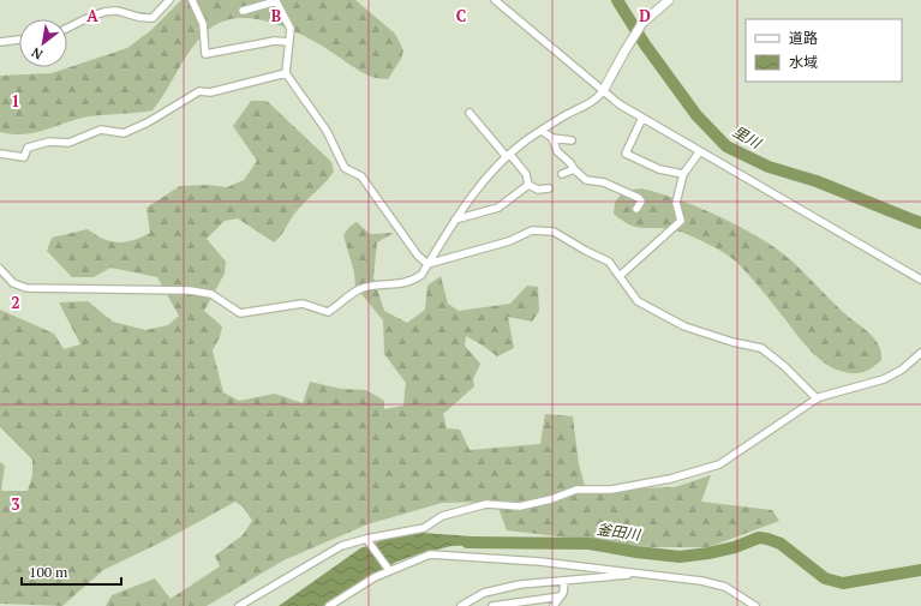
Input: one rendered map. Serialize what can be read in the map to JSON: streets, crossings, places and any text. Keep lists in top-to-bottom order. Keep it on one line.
{"water":["里川","釜田川"],"legend":["道路","水域"],"scale_bar":"100 m","north":"bottom left","grid":{"columns":["A","B","C","D"],"rows":["1","2","3"]}}
